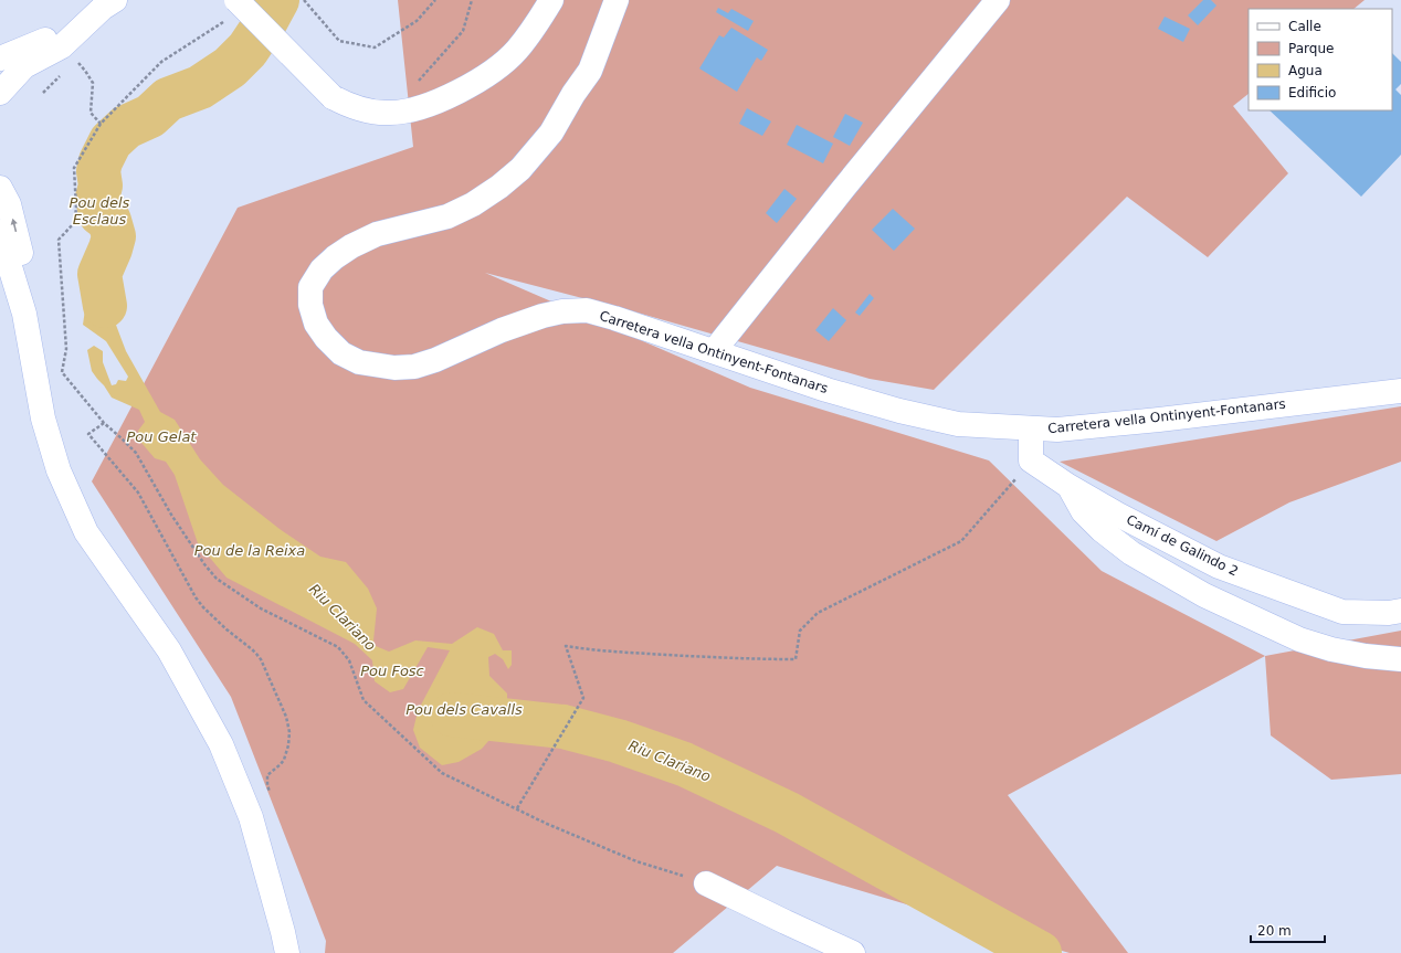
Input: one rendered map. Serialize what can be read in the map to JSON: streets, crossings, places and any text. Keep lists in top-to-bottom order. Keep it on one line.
{"streets":{"street":["Carretera vella Ontinyent-Fontanars","Camí de Galindo 2"]},"water":["Pou dels Esclaus","Pou Gelat","Pou de la Reixa","Riu Clariano","Pou Fosc","Pou dels Cavalls"],"legend":["Calle","Parque","Agua","Edificio"],"scale_bar":"20 m"}
